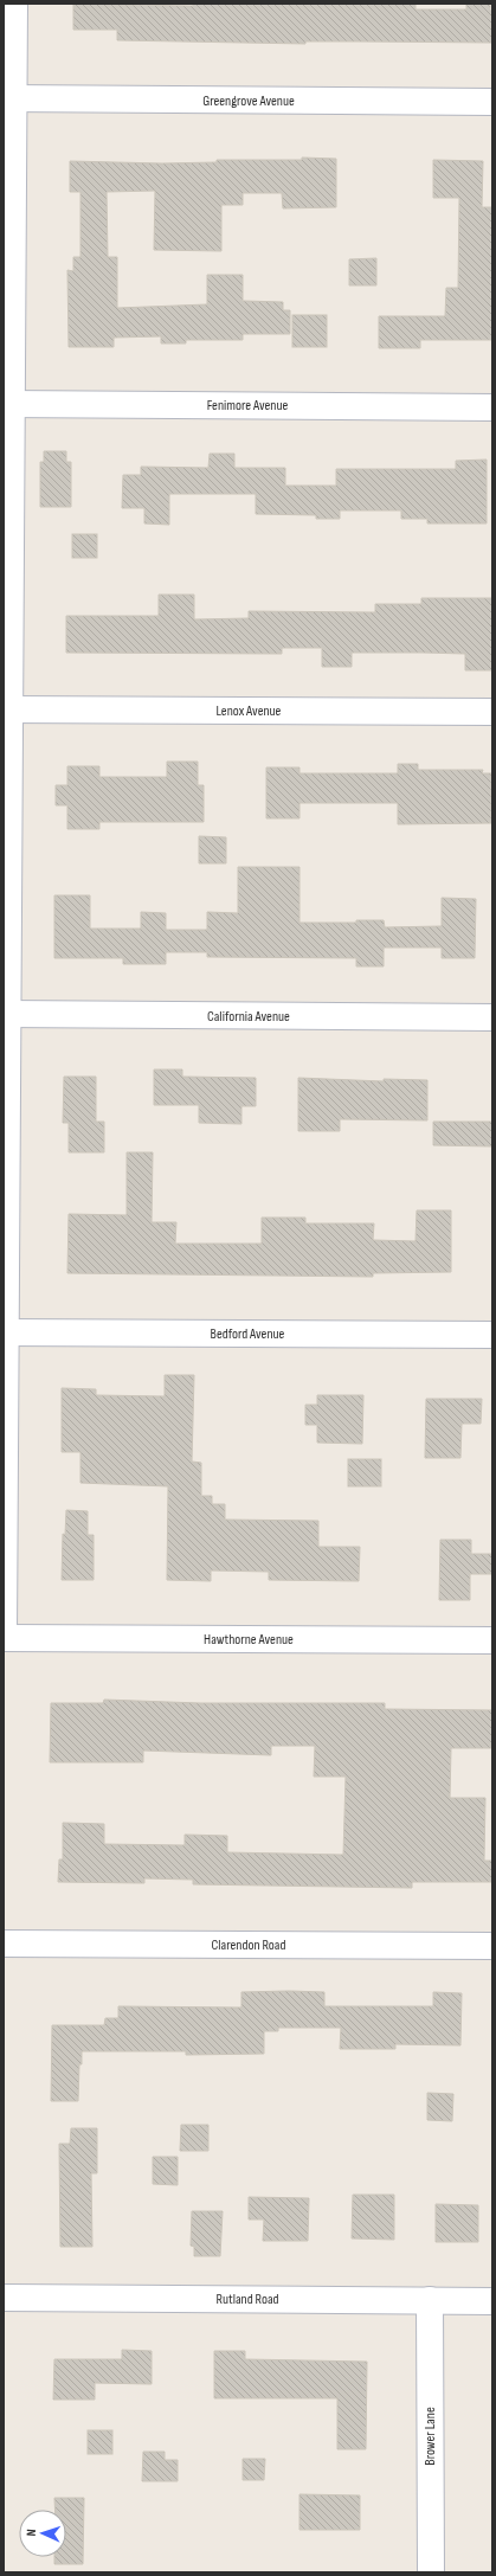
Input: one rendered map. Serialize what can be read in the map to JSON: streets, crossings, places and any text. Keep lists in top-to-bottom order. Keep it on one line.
{"streets":{"street":["Greengrove Avenue","Fenimore Avenue","Lenox Avenue","California Avenue","Bedford Avenue","Hawthorne Avenue","Clarendon Road","Rutland Road","Brower Lane"]},"crossings":[["Rutland Road","Brower Lane"]],"north":"left"}
